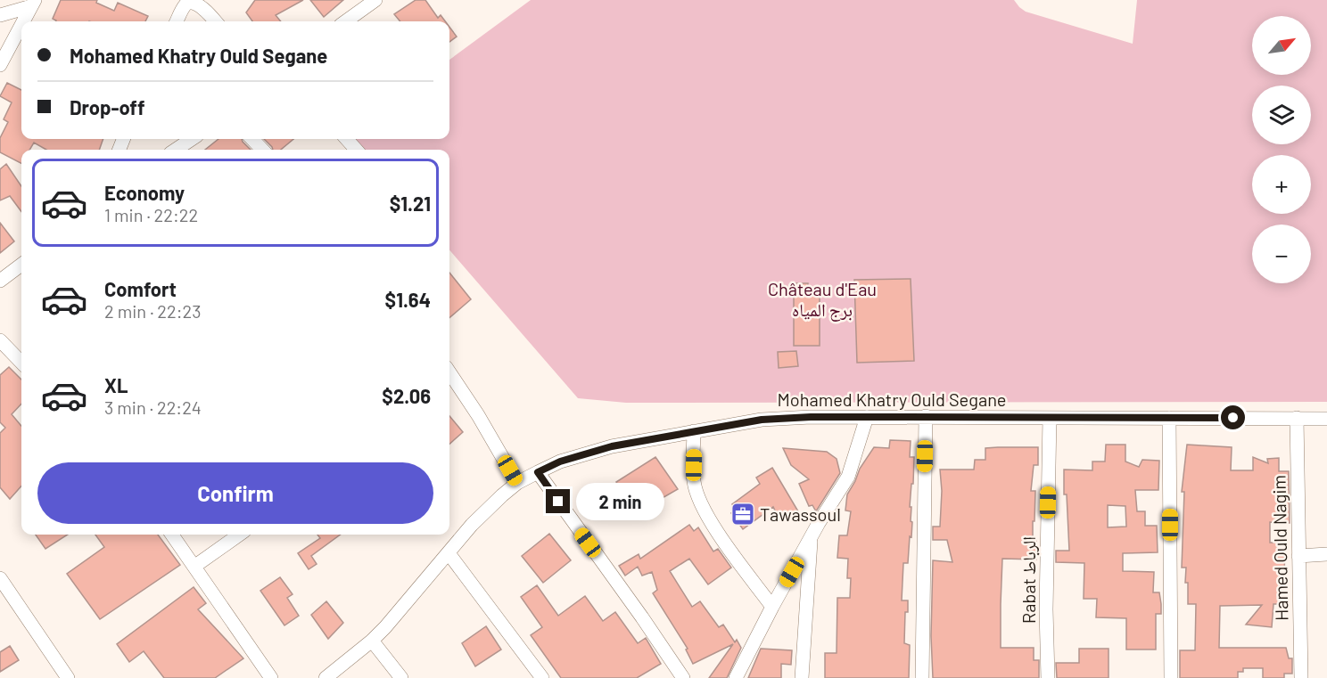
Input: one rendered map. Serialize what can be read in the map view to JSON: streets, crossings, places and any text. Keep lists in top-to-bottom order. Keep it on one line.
{"streets":{"street":["Mohamed Khatry Ould Segane","Hamed Ould Nagim","Rabat الرباط"]},"crossings":[["Mohamed Khatry Ould Segane","Hamed Ould Nagim"],["Mohamed Khatry Ould Segane","Rabat الرباط"]],"parks":["Château d'Eau برج المياه"],"places":{"office":["Tawassoul"]},"north":"top right","page":{"map_buttons":["+","−"],"banner":["Mohamed Khatry Ould Segane","Drop-off"],"list":[{"name":"Economy","note":"1 min · 22:22","value":"$1.21"},{"name":"Comfort","note":"2 min · 22:23","value":"$1.64"},{"name":"XL","note":"3 min · 22:24","value":"$2.06"}],"buttons":"Confirm","bubble":"2 min"}}
